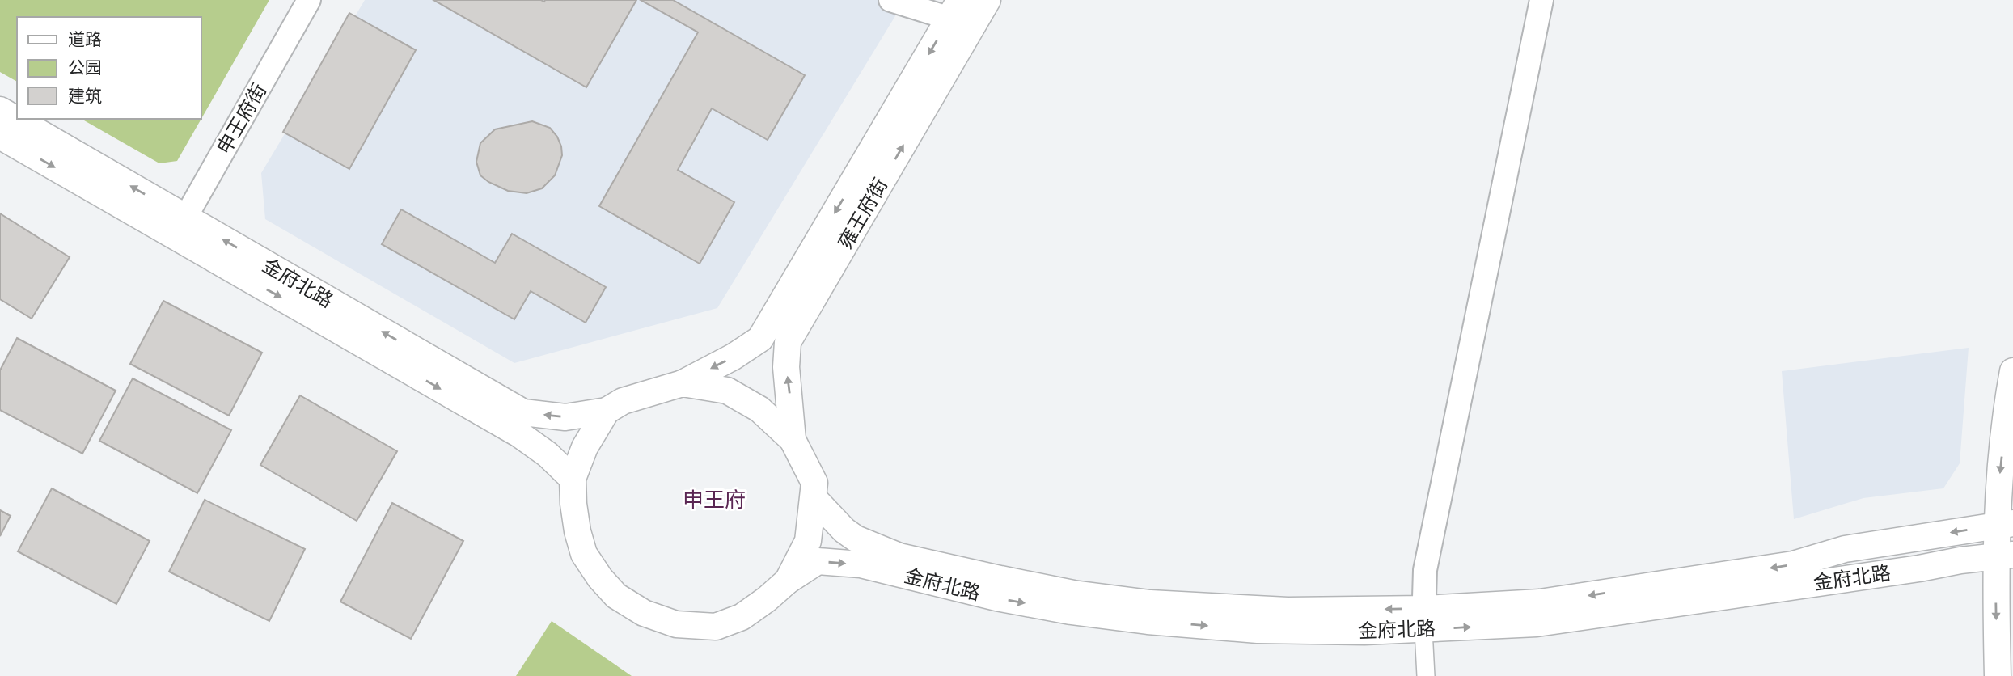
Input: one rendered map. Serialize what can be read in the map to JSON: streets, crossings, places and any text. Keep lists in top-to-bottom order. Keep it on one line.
{"streets":{"main road":["雍王府街","金府北路"],"street":["申王府街"]},"crossings":[["申王府街","金府北路"],["雍王府街","金府北路"]],"districts":["申王府"],"legend":["道路","公园","建筑"]}
